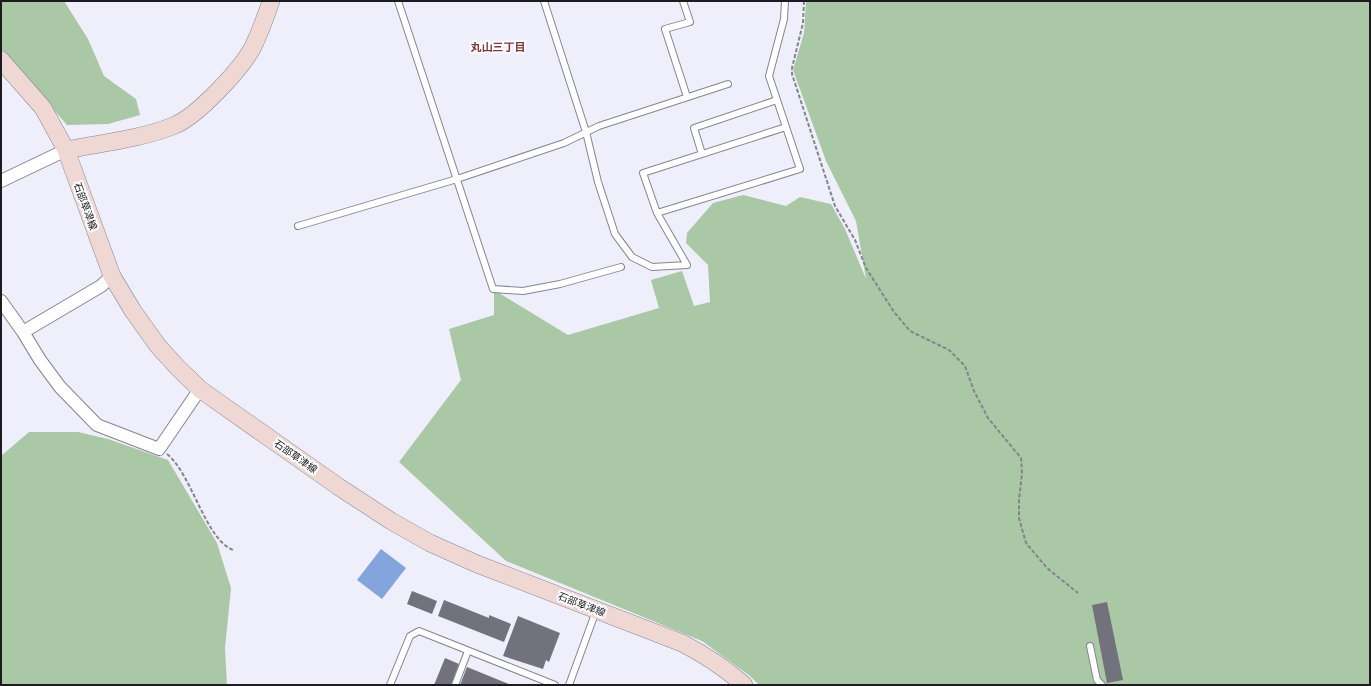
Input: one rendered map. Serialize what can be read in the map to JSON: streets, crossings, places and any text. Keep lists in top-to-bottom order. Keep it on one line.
{"streets":{"main road":["石部草津線"]},"districts":["丸山三丁目"]}
